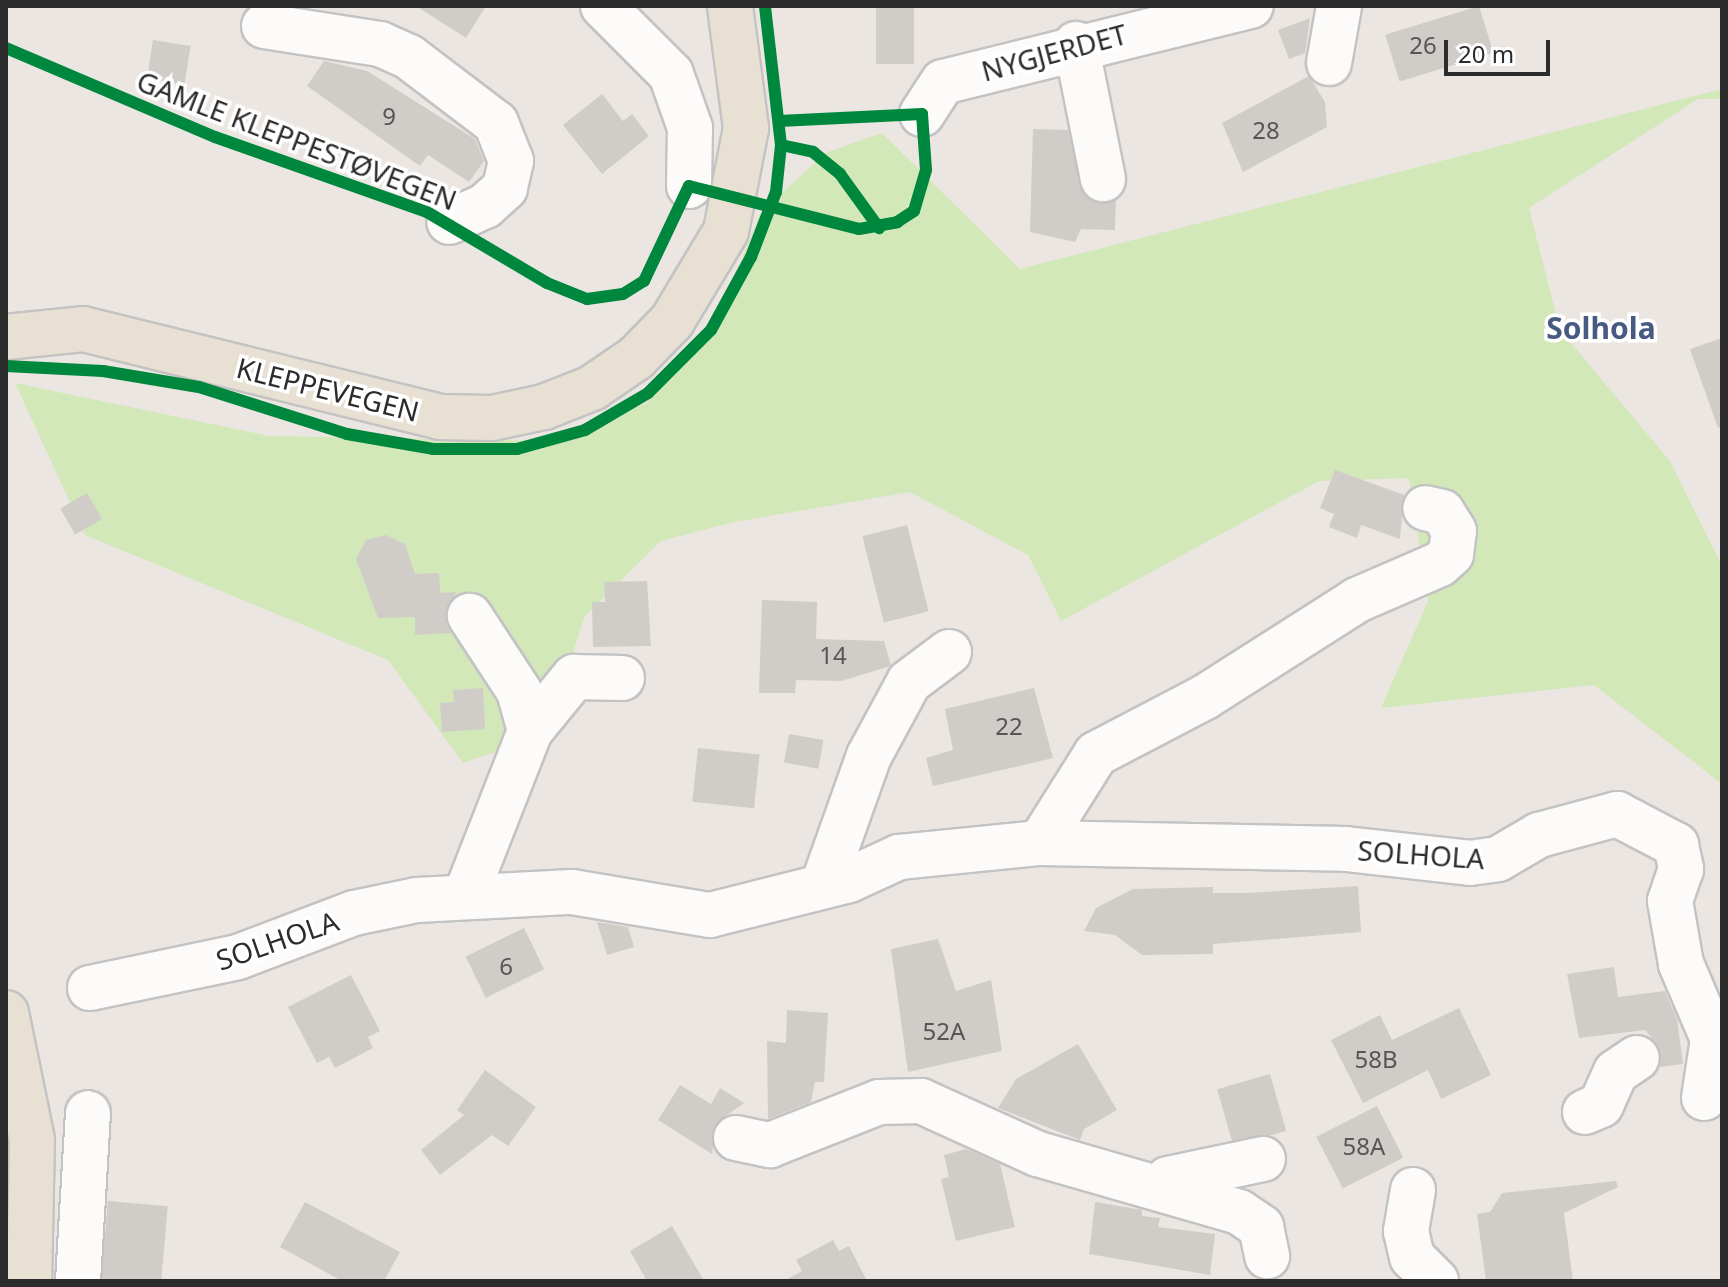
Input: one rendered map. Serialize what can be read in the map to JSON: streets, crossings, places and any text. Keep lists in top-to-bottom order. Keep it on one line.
{"streets":{"main road":["KLEPPEVEGEN"],"street":["NYGJERDET","GAMLE KLEPPESTØVEGEN","SOLHOLA"]},"districts":["Solhola"],"house_numbers":["26","9","28","14","22","6","52A","58B","58A"],"scale_bar":"20 m"}
